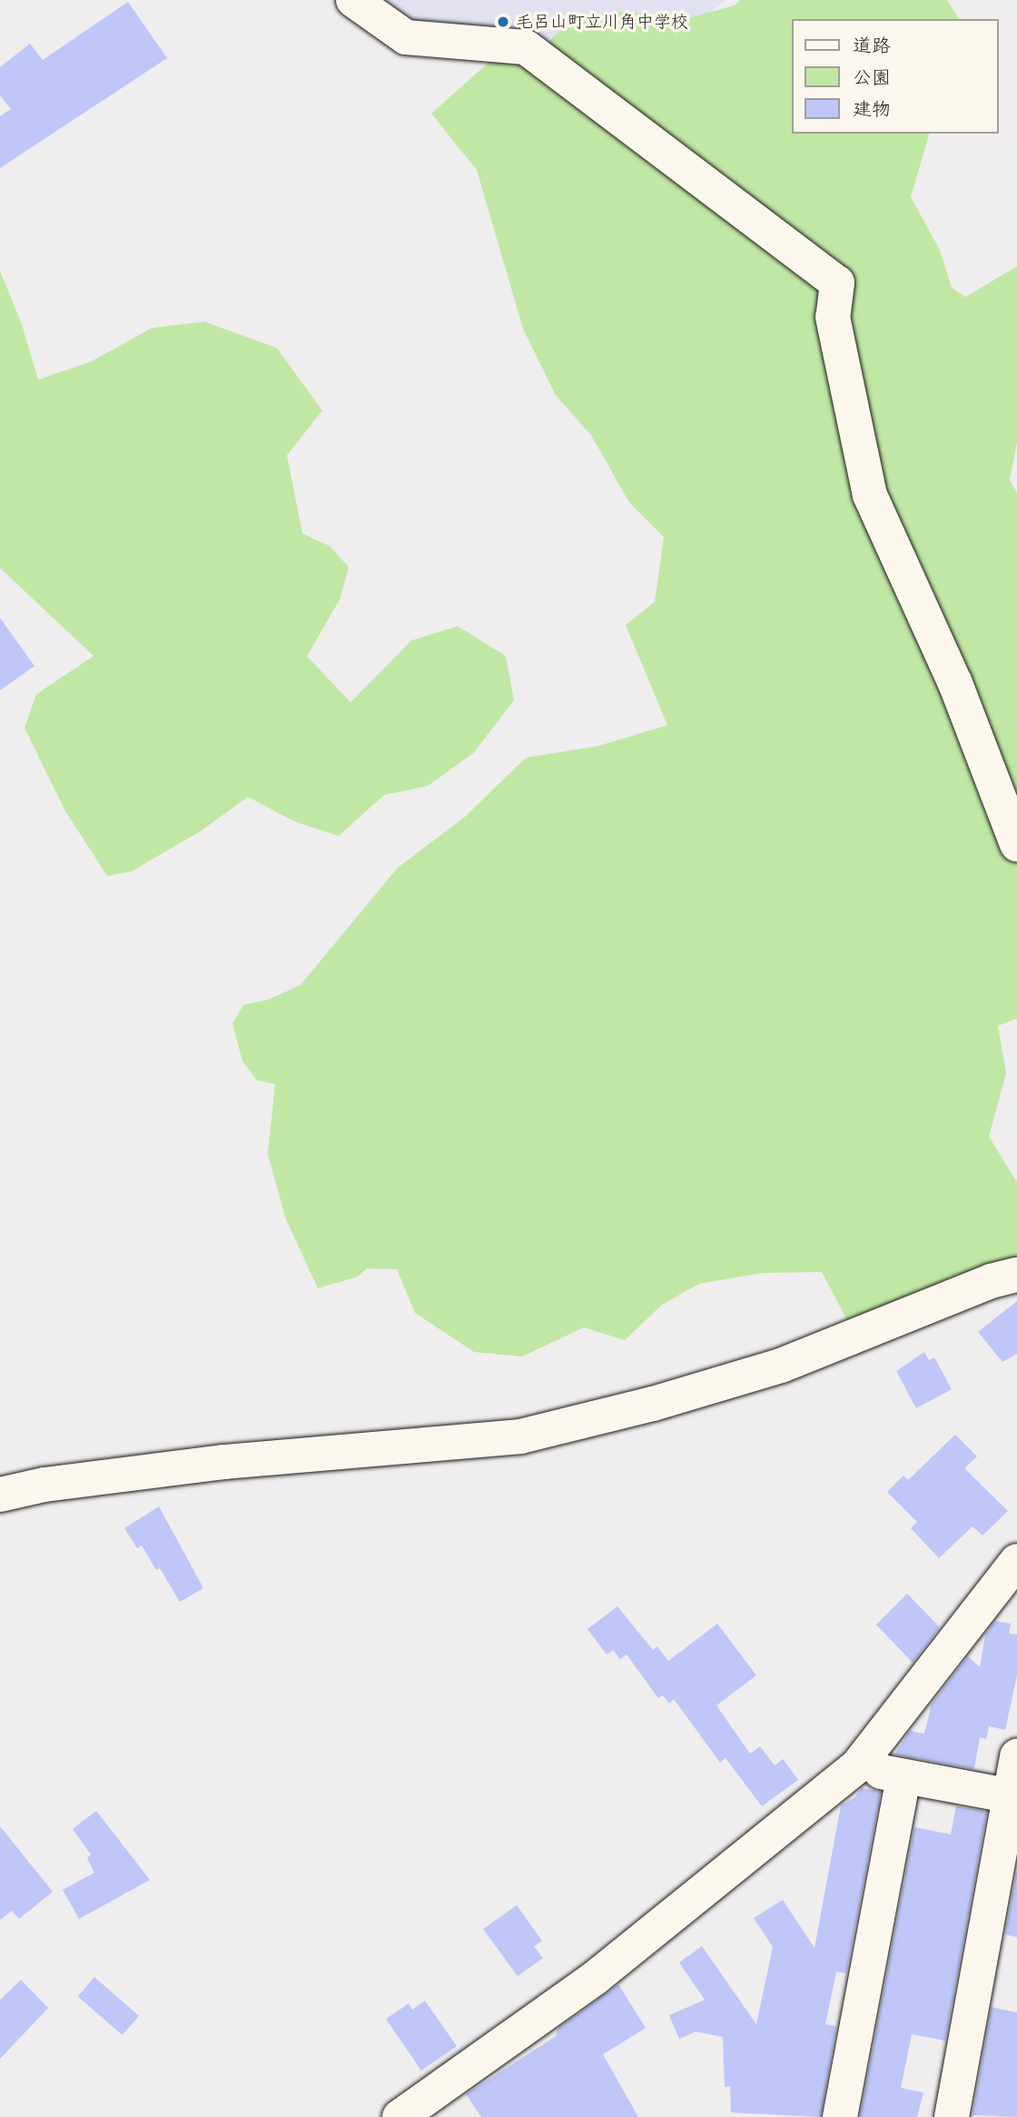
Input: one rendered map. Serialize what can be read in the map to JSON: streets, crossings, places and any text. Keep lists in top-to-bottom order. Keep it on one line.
{"places":["毛呂山町立川角中学校"],"legend":["道路","公園","建物"]}
